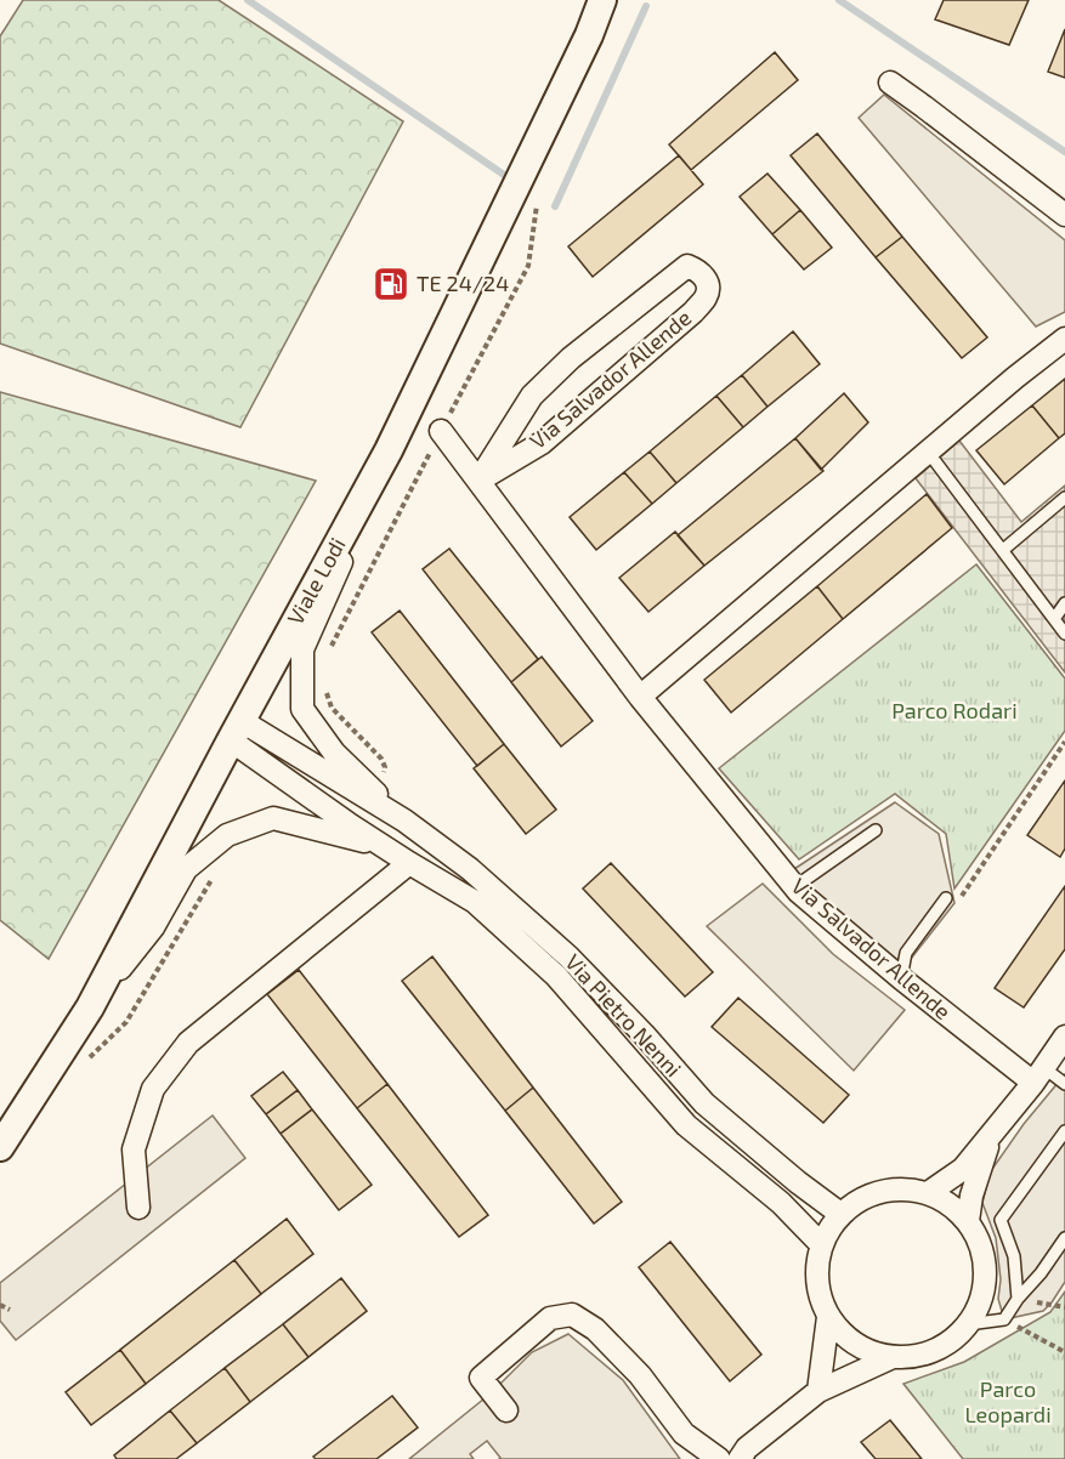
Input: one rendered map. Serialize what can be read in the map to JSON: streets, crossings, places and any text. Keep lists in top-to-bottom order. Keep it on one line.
{"streets":{"street":["Via Salvador Allende","Viale Lodi","Via Pietro Nenni"]},"crossings":[["Viale Lodi","Via Pietro Nenni"]],"parks":["Parco Rodari","Parco Leopardi"],"places":{"fuel station":["TE 24/24"]}}
